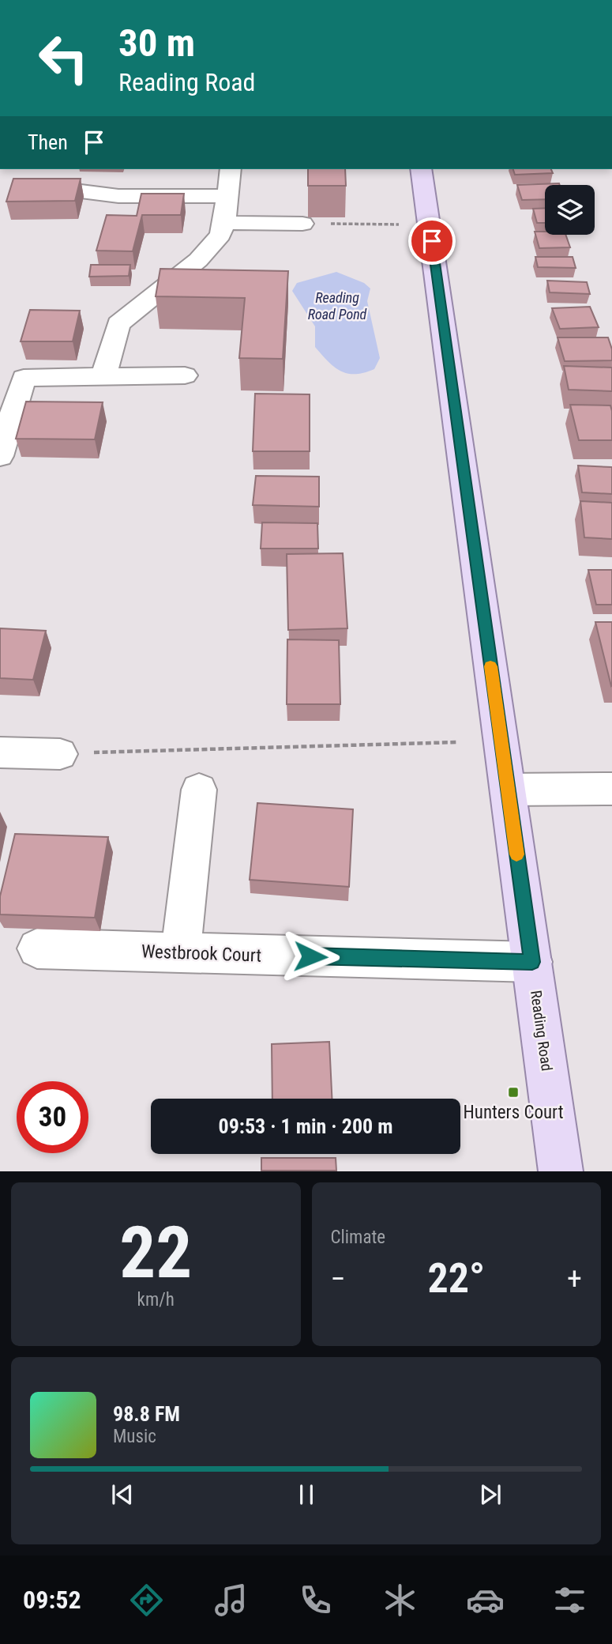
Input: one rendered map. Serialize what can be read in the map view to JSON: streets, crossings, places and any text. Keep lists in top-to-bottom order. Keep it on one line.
{"streets":{"main road":["Reading Road"],"street":["Westbrook Court"]},"crossings":[["Westbrook Court","Reading Road"]],"water":["Reading Road Pond"],"places":{"transit":["Hunters Court"]},"page":{"turn":["30 m","Reading Road"],"then":"Then","limit":"30","trip":"09:53 · 1 min · 200 m","tile":[["22","km/h"],"Climate"],"heat":["−","22°","+"],"song":["98.8 FM","Music"],"tabs":"09:52"}}
